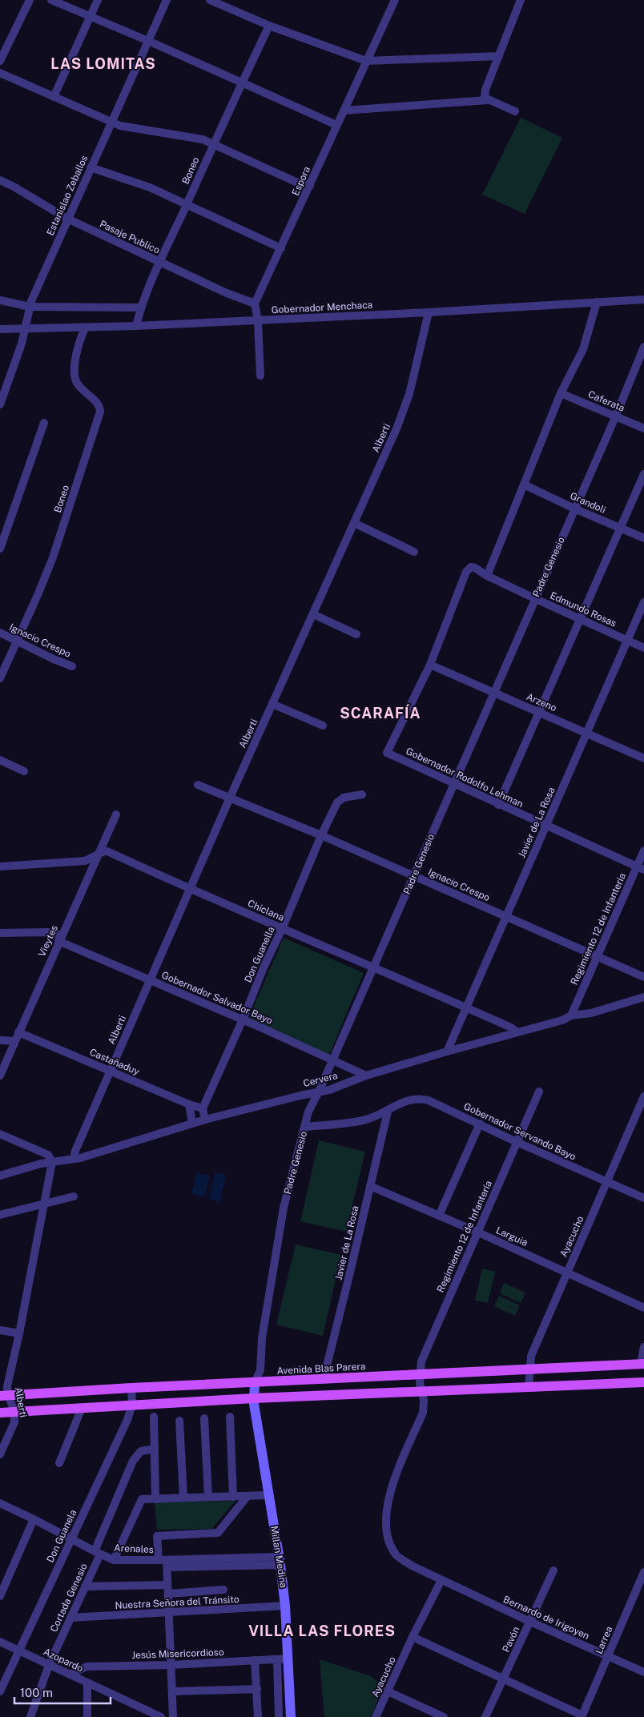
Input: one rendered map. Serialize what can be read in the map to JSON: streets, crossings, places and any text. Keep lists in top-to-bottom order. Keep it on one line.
{"streets":{"main road":["Avenida Blas Parera"],"street":["Boneo","Espora","Estanislao Zeballos","Pasaje Publico","Gobernador Menchaca","Caferata","Alberti","Grandoli","Padre Genesio","Edmundo Rosas","Ignacio Crespo","Arzeno","Gobernador Rodolfo Lehman","Javier de La Rosa","Chiclana","Regimiento 12 de Infantería","Vieytes","Don Guanella","Gobernador Salvador Bayo","Castañaduy","Cervera","Gobernador Servando Bayo","Larguia","Ayacucho","Don Guanela","Arenales","Millan Medina","Cortada Genesio","Nuestra Señora del Tránsito","Bernardo de Irigoyen","Pavón","Larrea","Jesús Misericordioso","Azopardo"]},"crossings":[["Boneo","Pasaje Publico"],["Boneo","Gobernador Menchaca"],["Boneo","Ignacio Crespo"],["Espora","Pasaje Publico"],["Estanislao Zeballos","Pasaje Publico"],["Estanislao Zeballos","Gobernador Menchaca"],["Gobernador Menchaca","Alberti"],["Caferata","Padre Genesio"],["Alberti","Ignacio Crespo"],["Alberti","Chiclana"],["Alberti","Gobernador Salvador Bayo"],["Alberti","Castañaduy"],["Alberti","Cervera"],["Alberti","Avenida Blas Parera"],["Grandoli","Padre Genesio"],["Padre Genesio","Edmundo Rosas"],["Padre Genesio","Ignacio Crespo"],["Padre Genesio","Arzeno"],["Padre Genesio","Gobernador Rodolfo Lehman"],["Padre Genesio","Chiclana"],["Padre Genesio","Gobernador Salvador Bayo"],["Padre Genesio","Cervera"],["Padre Genesio","Gobernador Servando Bayo"],["Padre Genesio","Avenida Blas Parera"],["Padre Genesio","Millan Medina"],["Edmundo Rosas","Arzeno"],["Edmundo Rosas","Gobernador Rodolfo Lehman"],["Edmundo Rosas","Javier de La Rosa"],["Ignacio Crespo","Javier de La Rosa"],["Ignacio Crespo","Regimiento 12 de Infantería"],["Ignacio Crespo","Don Guanella"],["Arzeno","Gobernador Rodolfo Lehman"],["Arzeno","Javier de La Rosa"],["Gobernador Rodolfo Lehman","Javier de La Rosa"],["Gobernador Rodolfo Lehman","Regimiento 12 de Infantería"],["Javier de La Rosa","Chiclana"],["Javier de La Rosa","Cervera"],["Javier de La Rosa","Gobernador Servando Bayo"],["Javier de La Rosa","Larguia"],["Javier de La Rosa","Avenida Blas Parera"],["Chiclana","Vieytes"],["Chiclana","Don Guanella"],["Chiclana","Cervera"],["Regimiento 12 de Infantería","Cervera"],["Regimiento 12 de Infantería","Gobernador Servando Bayo"],["Regimiento 12 de Infantería","Larguia"],["Regimiento 12 de Infantería","Avenida Blas Parera"],["Regimiento 12 de Infantería","Bernardo de Irigoyen"],["Vieytes","Gobernador Salvador Bayo"],["Vieytes","Castañaduy"],["Don Guanella","Gobernador Salvador Bayo"],["Don Guanella","Castañaduy"],["Gobernador Salvador Bayo","Cervera"],["Gobernador Servando Bayo","Ayacucho"],["Larguia","Ayacucho"],["Ayacucho","Avenida Blas Parera"],["Ayacucho","Bernardo de Irigoyen"],["Avenida Blas Parera","Don Guanela"],["Don Guanela","Arenales"],["Don Guanela","Azopardo"],["Arenales","Millan Medina"],["Arenales","Cortada Genesio"],["Millan Medina","Nuestra Señora del Tránsito"],["Millan Medina","Jesús Misericordioso"],["Cortada Genesio","Nuestra Señora del Tránsito"],["Cortada Genesio","Azopardo"],["Bernardo de Irigoyen","Pavón"],["Bernardo de Irigoyen","Larrea"],["Jesús Misericordioso","Azopardo"]],"districts":["LAS LOMITAS","SCARAFÍA","VILLA LAS FLORES"],"scale_bar":"100 m"}
